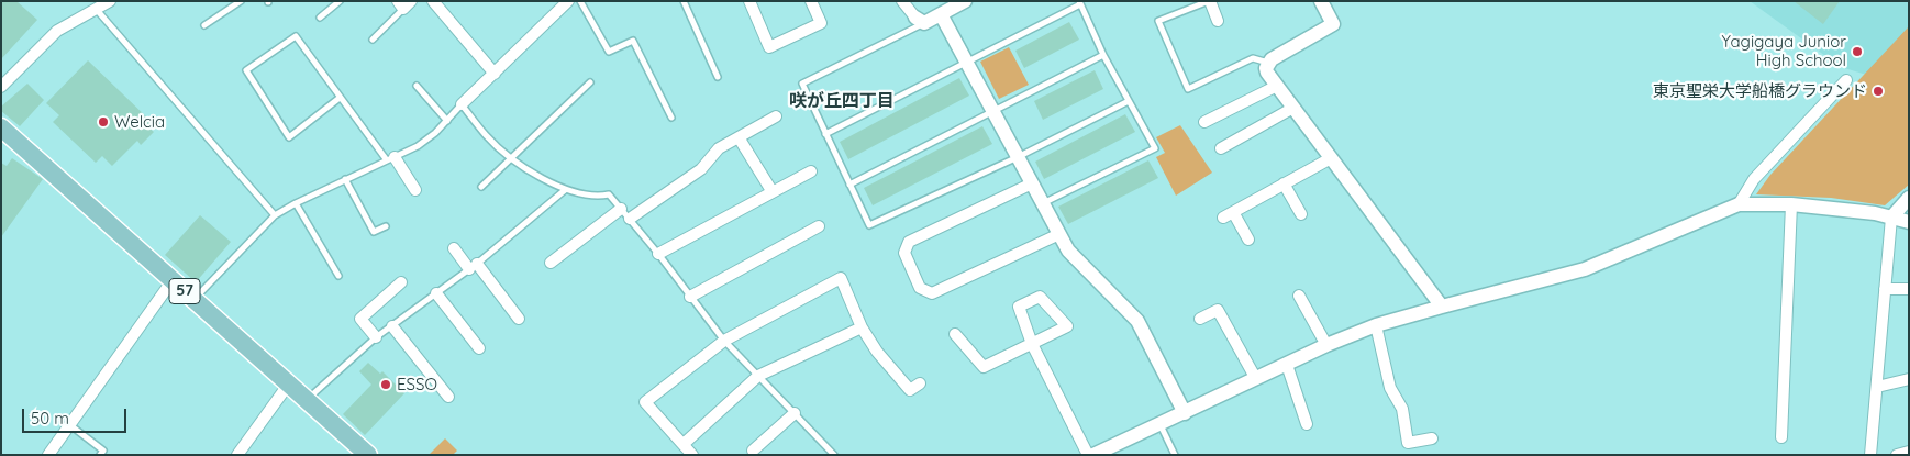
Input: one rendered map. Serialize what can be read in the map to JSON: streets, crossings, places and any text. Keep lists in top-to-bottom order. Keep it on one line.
{"streets":{"main road":["57"]},"districts":["咲が丘四丁目"],"places":["Yagigaya Junior High School","東京聖栄大学船橋グラウンド","Welcia","ESSO"],"scale_bar":"50 m"}
